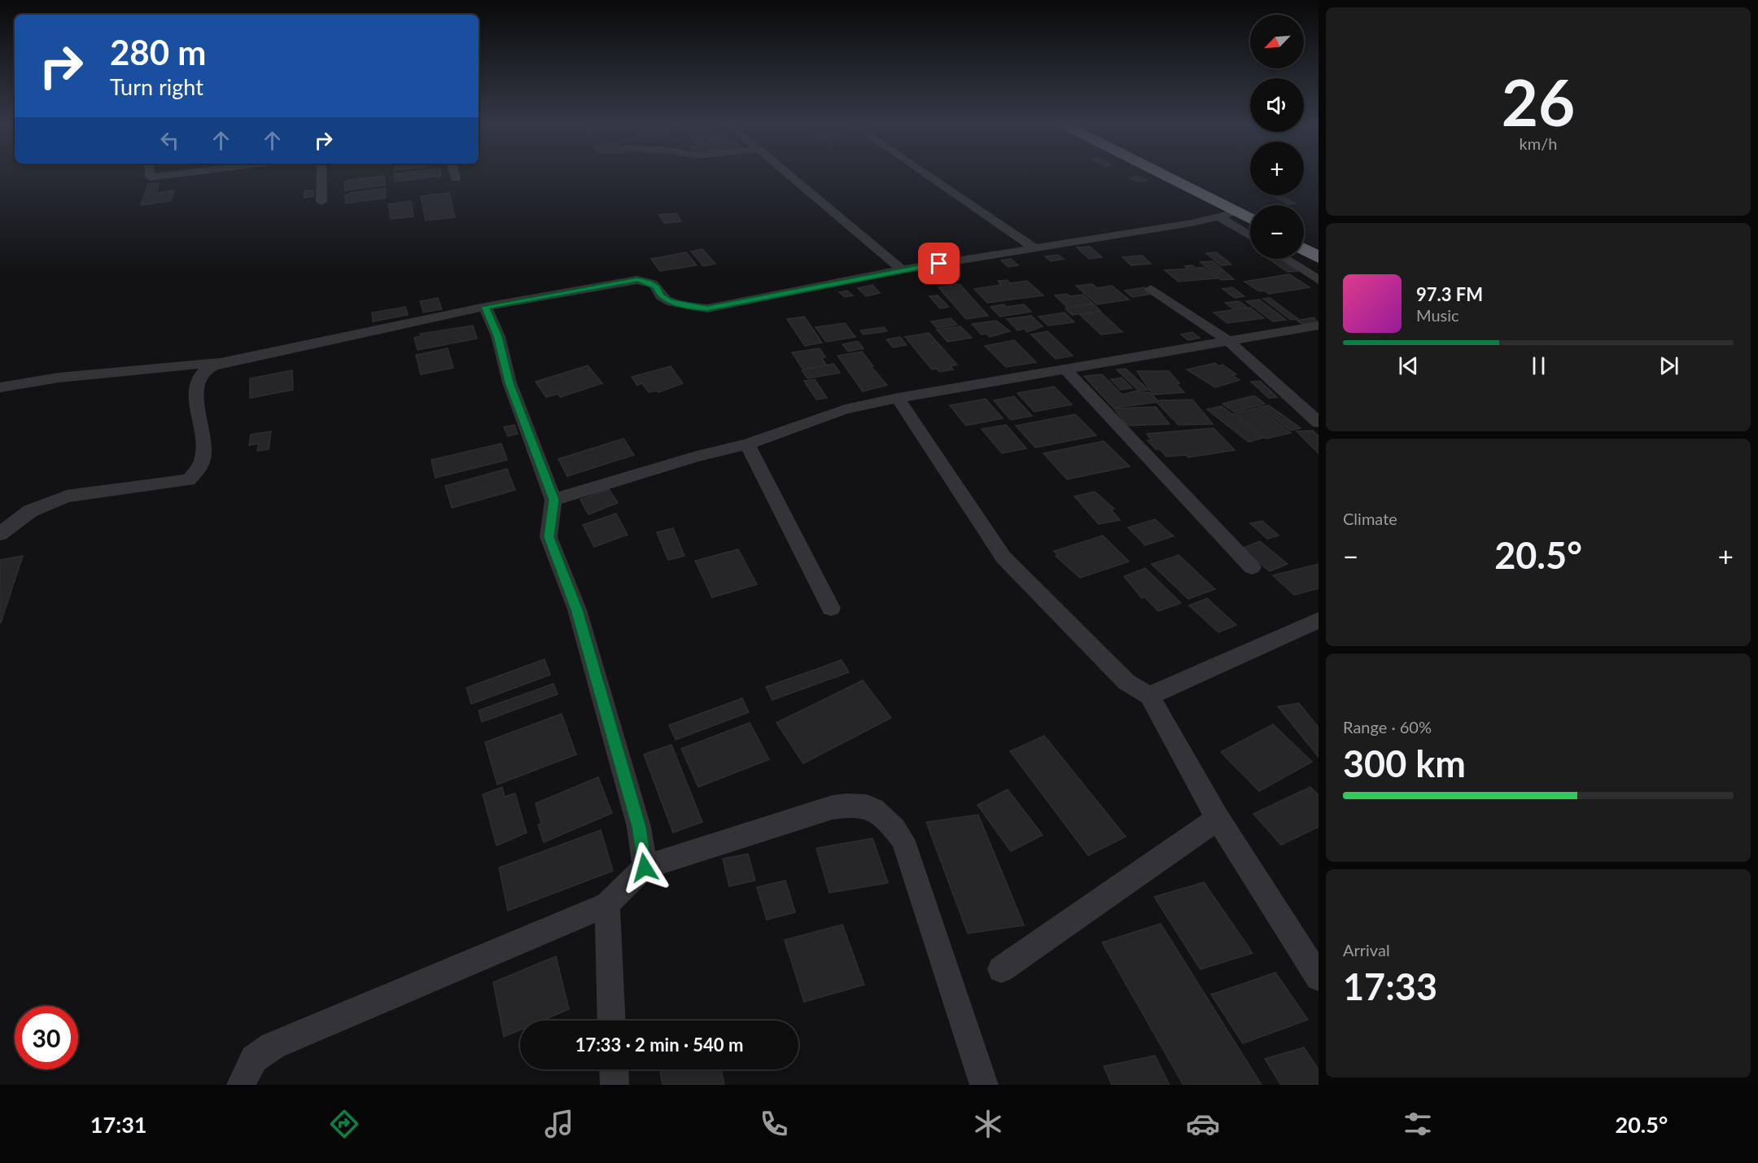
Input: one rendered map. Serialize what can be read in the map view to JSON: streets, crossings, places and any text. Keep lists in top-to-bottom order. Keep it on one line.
{"north":"bottom left","page":{"tile":[["26","km/h"],"Climate",["Range · 60%","300 km"],["Arrival","17:33"]],"map_buttons":["+","−"],"turn":["280 m","Turn right"],"song":["97.3 FM","Music"],"heat":["−","20.5°","+"],"limit":"30","trip":"17:33 · 2 min · 540 m","tabs":["17:31","20.5°"]}}
